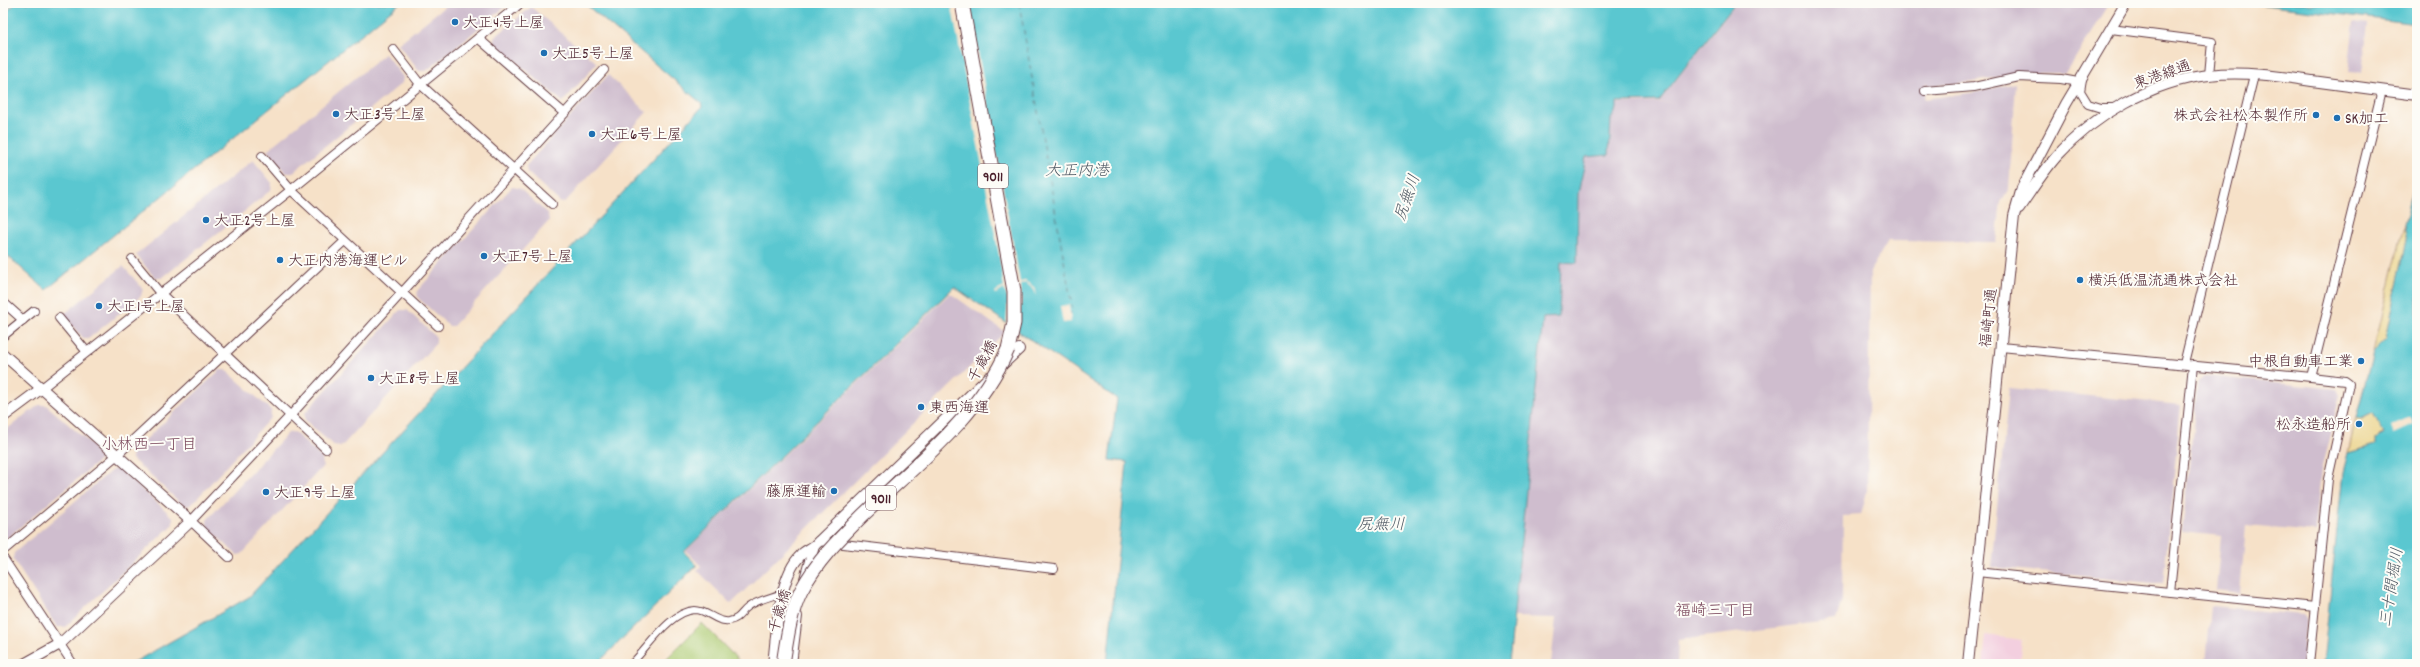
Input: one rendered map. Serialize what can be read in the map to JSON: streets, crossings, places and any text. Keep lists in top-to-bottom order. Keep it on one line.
{"streets":{"main road":["9011","千歳橋"],"street":["東港線通","福崎町通"]},"crossings":[["東港線通","福崎町通"]],"districts":["小林西一丁目","福崎三丁目"],"water":["大正内港","尻無川","三十間堀川"],"places":["大正4号上屋","大正5号上屋","大正3号上屋","株式会社松本製作所","SK加工","大正6号上屋","大正2号上屋","大正7号上屋","大正内港海運ビル","横浜低温流通株式会社","大正1号上屋","中根自動車工業","大正8号上屋","東西海運","松永造船所","藤原運輸","大正9号上屋"]}
